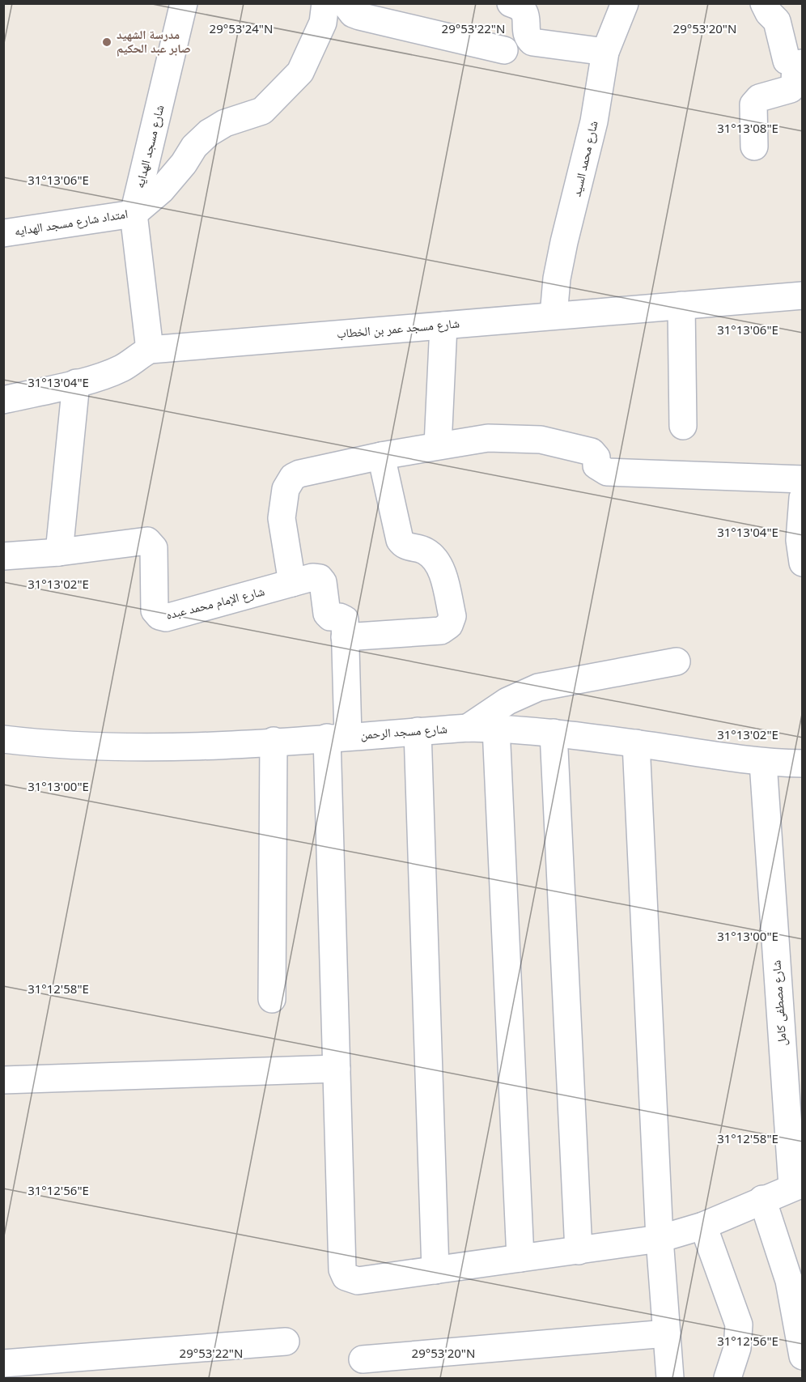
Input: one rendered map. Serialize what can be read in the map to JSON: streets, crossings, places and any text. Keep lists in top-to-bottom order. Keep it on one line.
{"streets":{"street":["شارع مسجد الهدايه","شارع محمد السيد","امتداد شارع مسجد الهدايه","شارع مسجد عمر بن الخطاب","شارع الإمام محمد عبده","شارع مسجد الرحمن","شارع مصطفى كامل"]},"crossings":[["شارع مسجد الهدايه","امتداد شارع مسجد الهدايه"],["شارع مسجد الهدايه","شارع مسجد عمر بن الخطاب"],["شارع محمد السيد","شارع مسجد عمر بن الخطاب"],["شارع الإمام محمد عبده","شارع مسجد الرحمن"],["شارع مسجد الرحمن","شارع مصطفى كامل"]],"places":["مدرسة الشهيد صابر عبد الحكيم"],"coordinates":["29°53'24\"N","29°53'22\"N","29°53'20\"N","31°13'08\"E","31°13'06\"E","31°13'04\"E","31°13'02\"E","31°13'00\"E","31°12'58\"E","31°12'56\"E"]}
